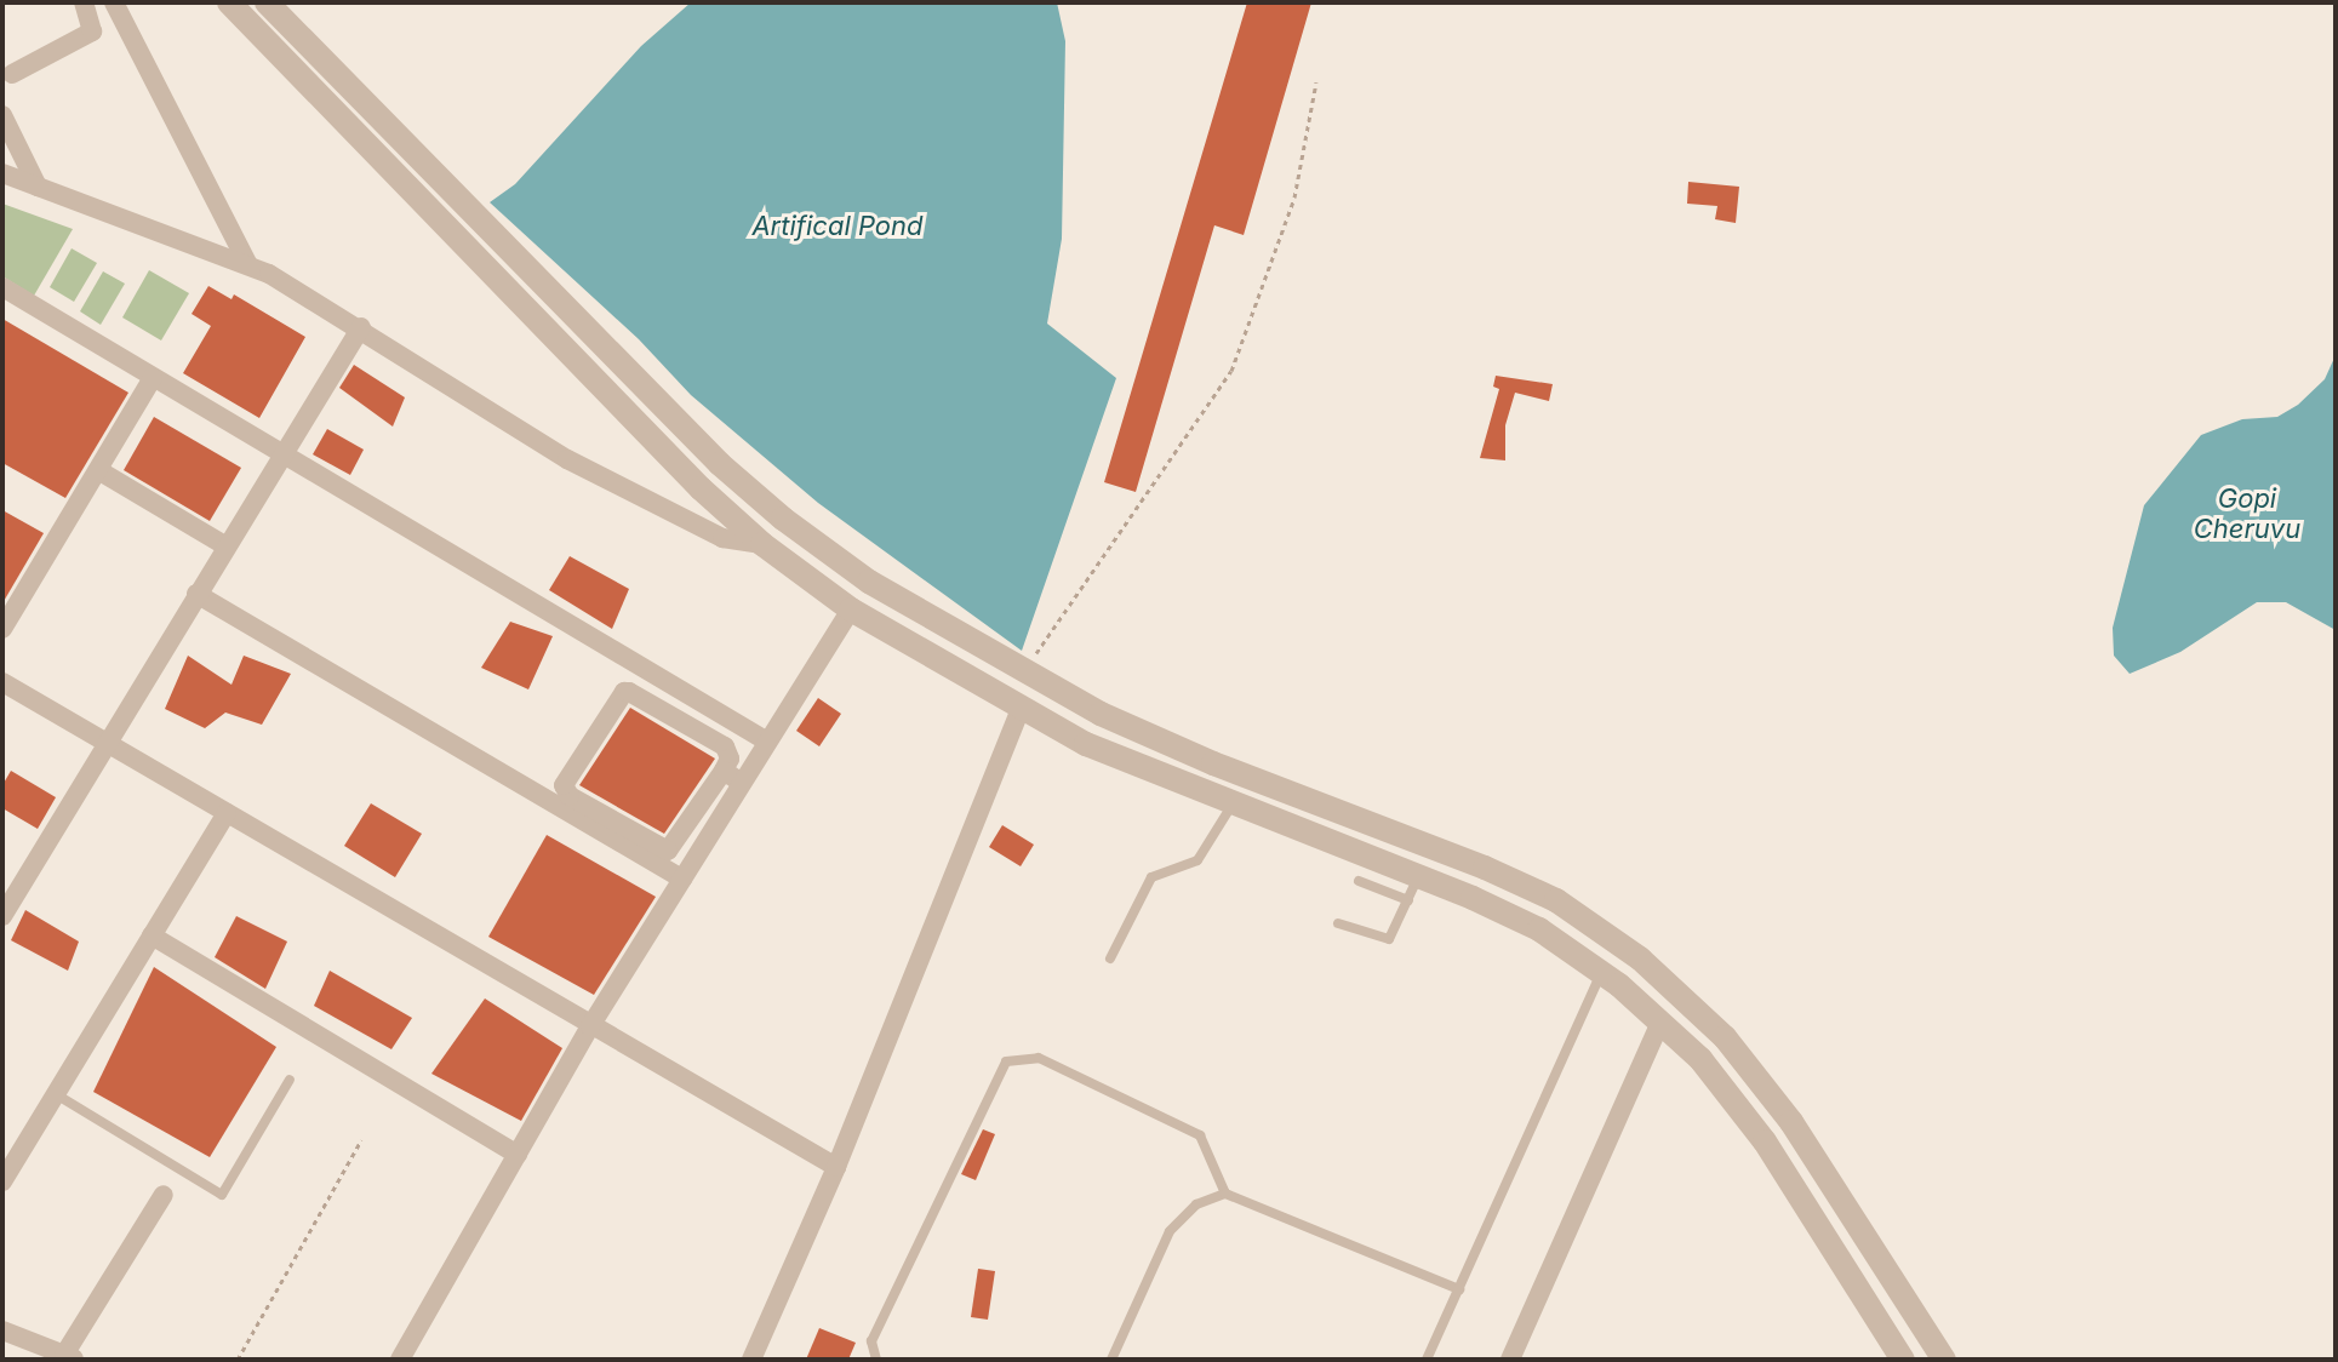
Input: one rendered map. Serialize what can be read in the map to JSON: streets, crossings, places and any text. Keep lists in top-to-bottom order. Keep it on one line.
{"water":["Artifical Pond","Gopi Cheruvu"]}
